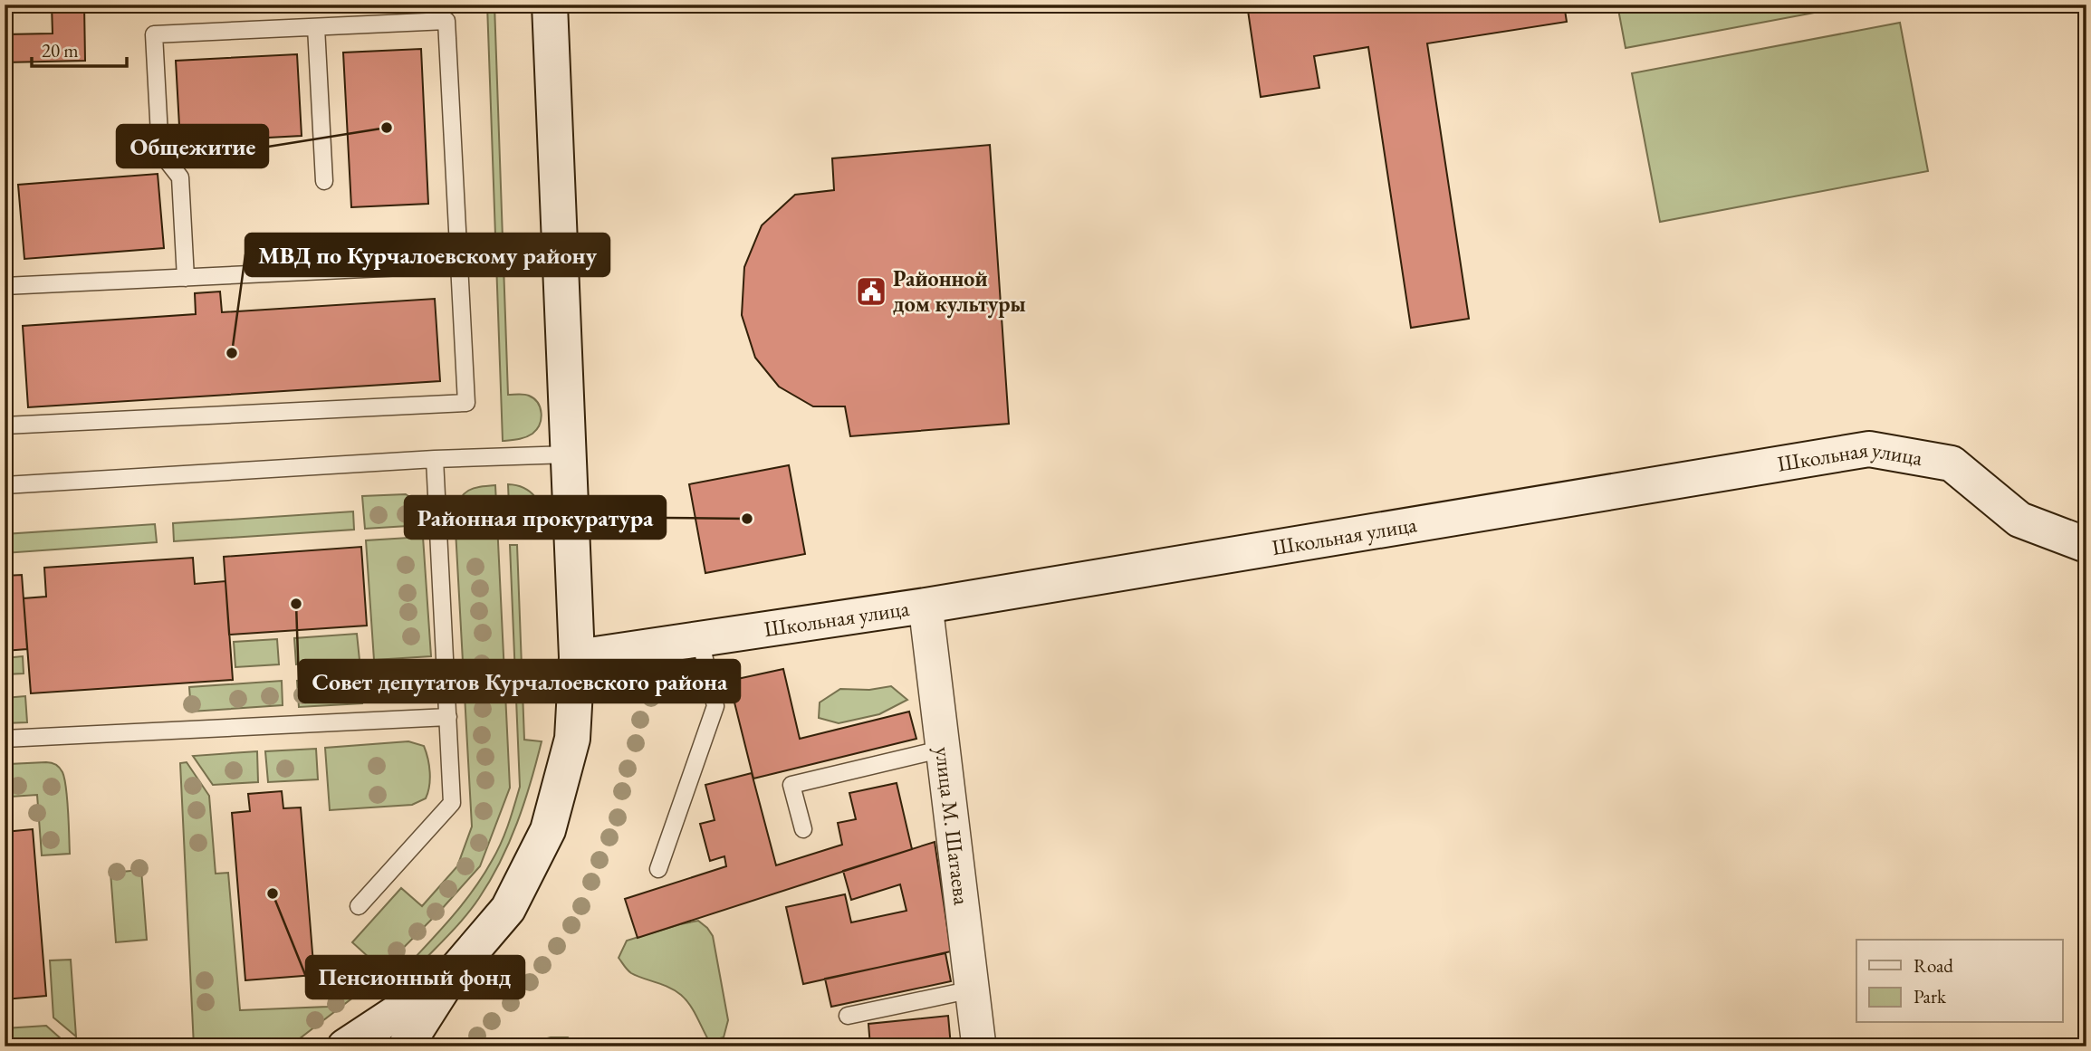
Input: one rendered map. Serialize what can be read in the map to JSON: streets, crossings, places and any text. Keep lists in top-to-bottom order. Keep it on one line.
{"streets":{"main road":["Школьная улица"],"street":["улица М. Шатаева"]},"crossings":[["Школьная улица","улица М. Шатаева"]],"places":{"other":["Общежитие","МВД по Курчалоевскому району","Районная прокуратура","Совет депутатов Курчалоевского района","Пенсионный фонд"],"public building":["Районной дом культуры"]},"legend":["Road","Park"],"scale_bar":"20 m"}
